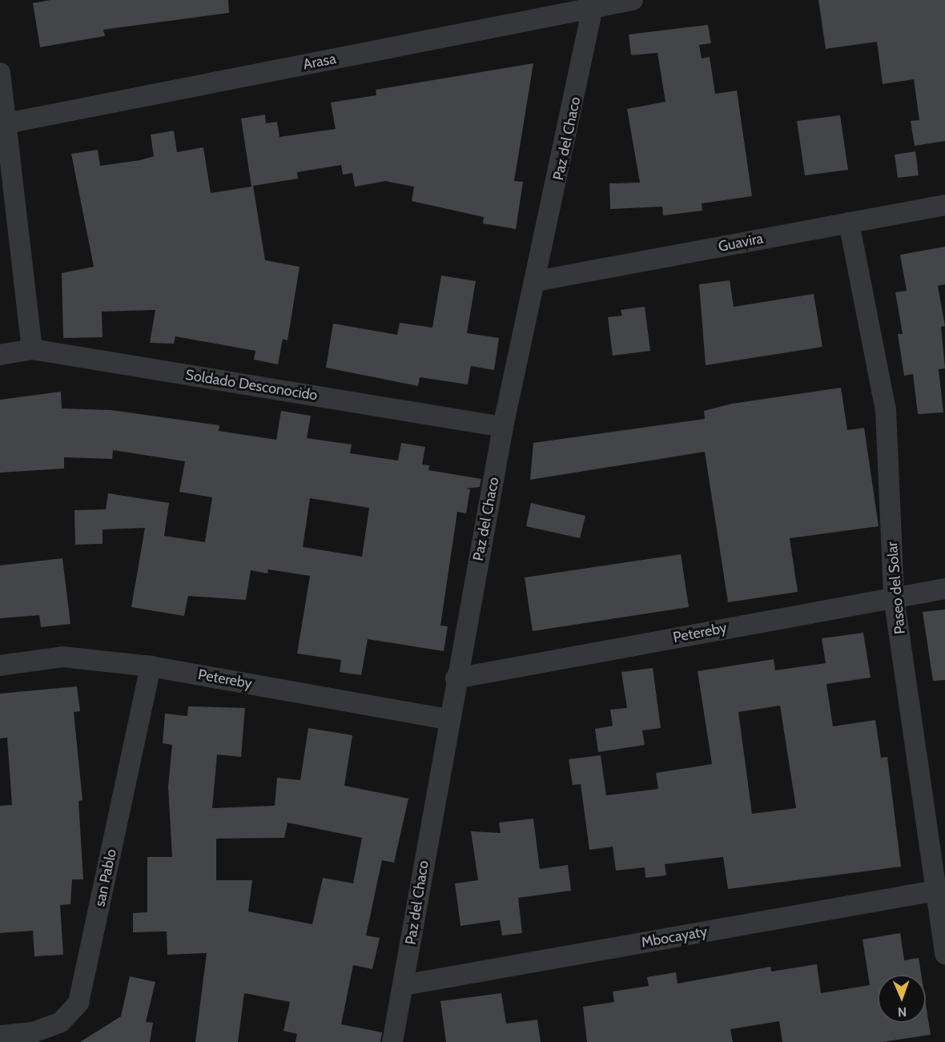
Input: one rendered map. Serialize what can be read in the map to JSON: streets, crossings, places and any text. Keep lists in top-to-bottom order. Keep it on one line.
{"streets":{"street":["Arasa","Paz del Chaco","Guavira","Soldado Desconocido","Paseo del Solar","Petereby","san Pablo","Mbocayaty"]},"crossings":[["Arasa","Paz del Chaco"],["Paz del Chaco","Guavira"],["Paz del Chaco","Soldado Desconocido"],["Paz del Chaco","Petereby"],["Paz del Chaco","Mbocayaty"],["Guavira","Paseo del Solar"],["Paseo del Solar","Petereby"],["Paseo del Solar","Mbocayaty"],["Petereby","san Pablo"]],"north":"bottom"}
